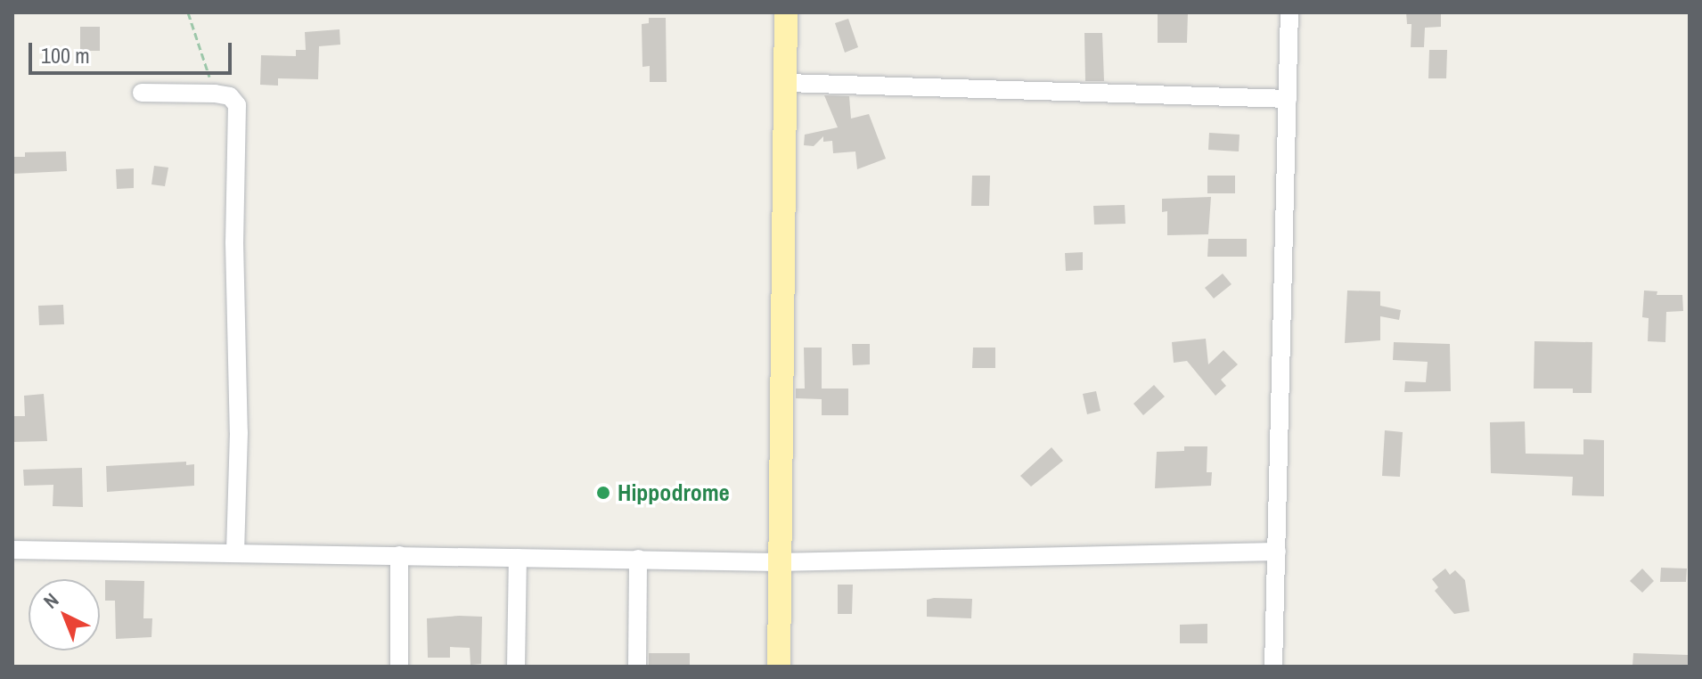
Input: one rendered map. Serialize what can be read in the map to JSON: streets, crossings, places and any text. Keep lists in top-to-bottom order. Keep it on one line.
{"places":["Hippodrome"],"scale_bar":"100 m","north":"top left"}
